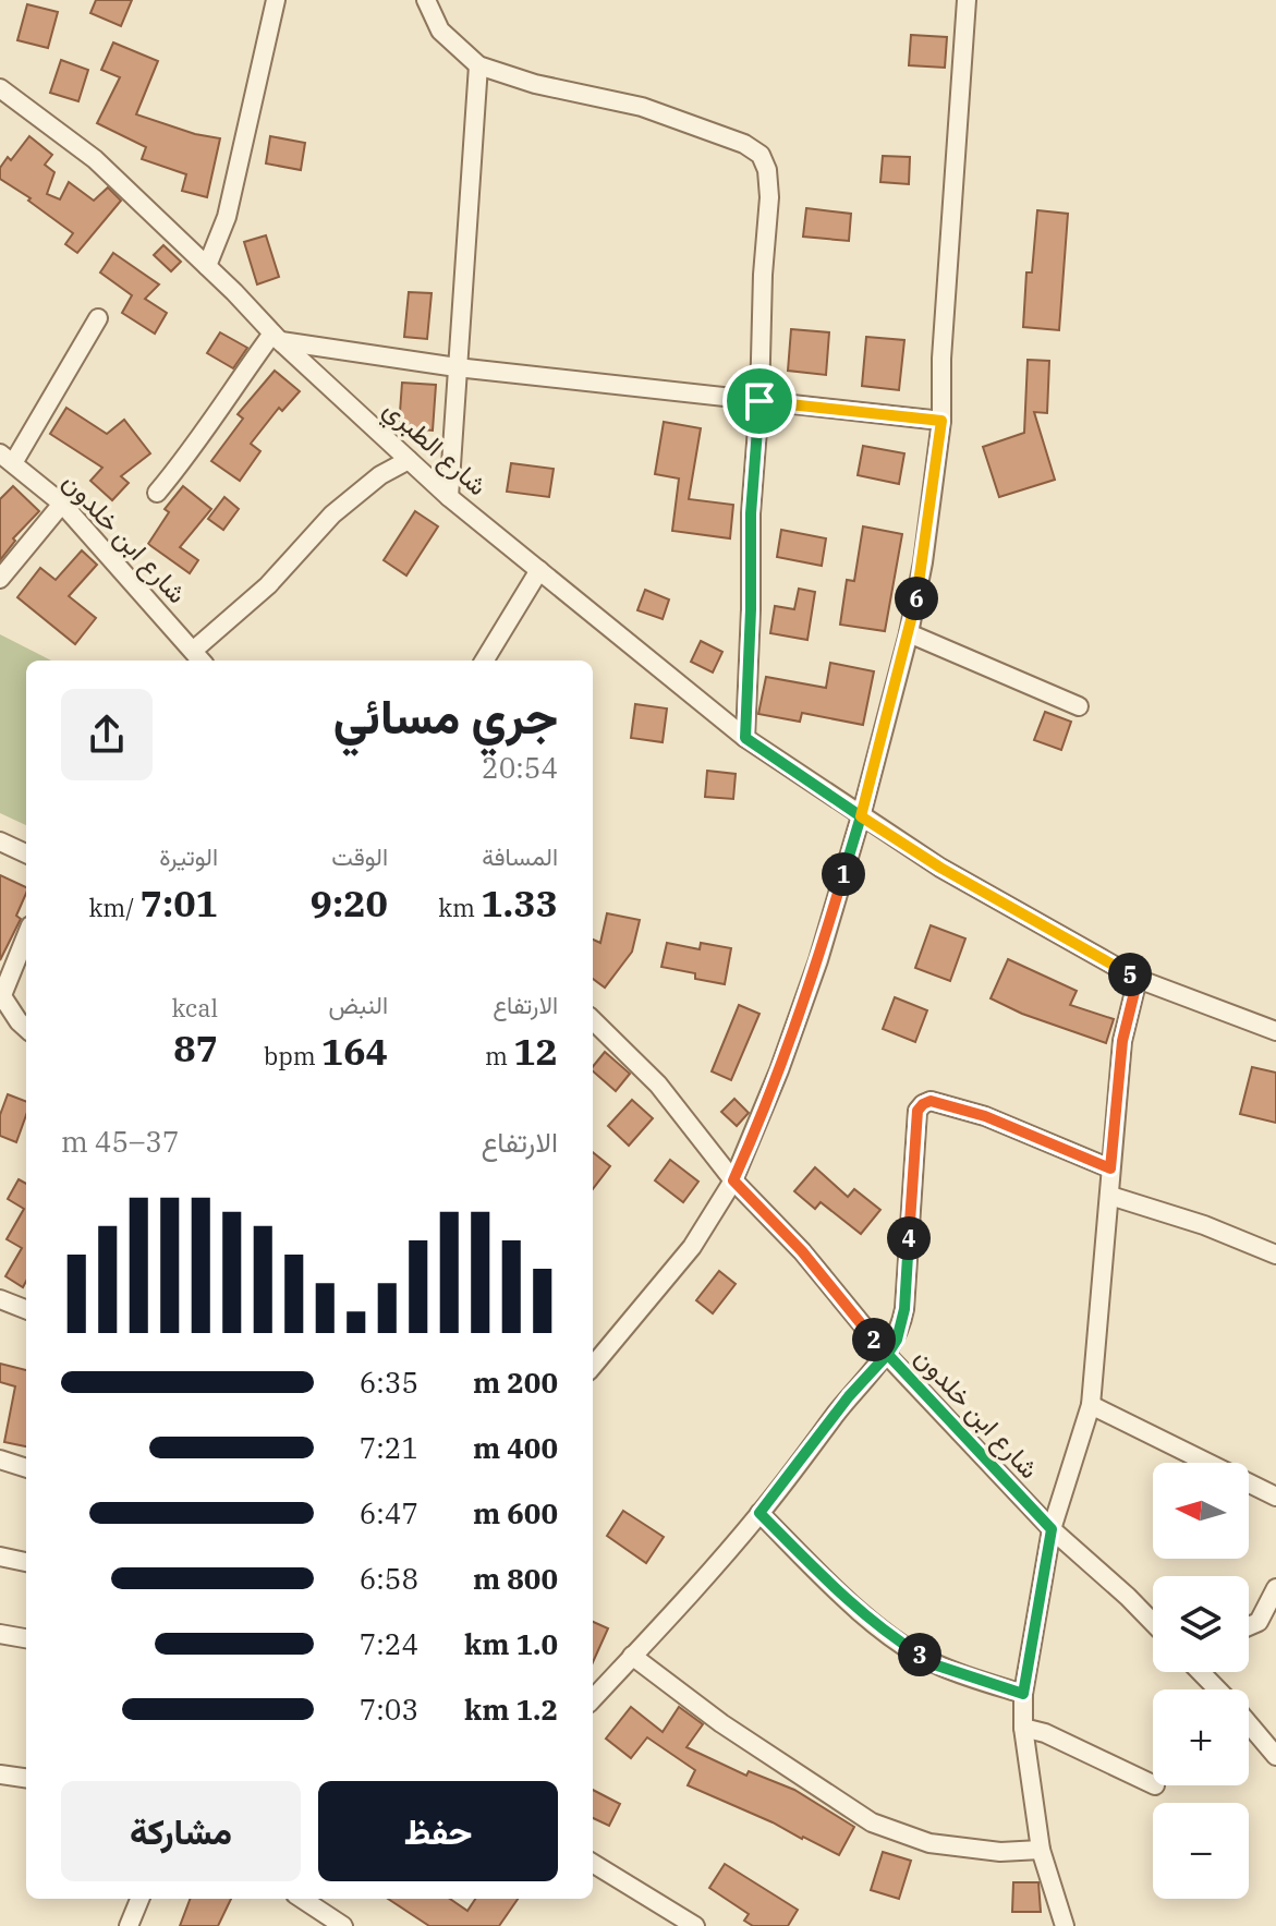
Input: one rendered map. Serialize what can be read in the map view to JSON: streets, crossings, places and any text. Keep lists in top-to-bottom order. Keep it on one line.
{"streets":{"street":["شارع الطبري","شارع ابن خلدون"]},"north":"left","page":{"pins":["6","1","5","4","2","3"],"heading":["جري مسائي","20:54"],"stats":[["المسافة","1.33 km"],["الوقت","9:20"],["الوتيرة","7:01 /km"],["الارتفاع","12 m"],["النبض","164 bpm"],["kcal","87"]],"chart":["الارتفاع","37–45 m"],"list":[{"name":"200 m","note":"6:35"},{"name":"400 m","note":"7:21"},{"name":"600 m","note":"6:47"},{"name":"800 m","note":"6:58"},{"name":"1.0 km","note":"7:24"},{"name":"1.2 km","note":"7:03"}],"map_buttons":["+","−"],"buttons":["حفظ","مشاركة"]}}
